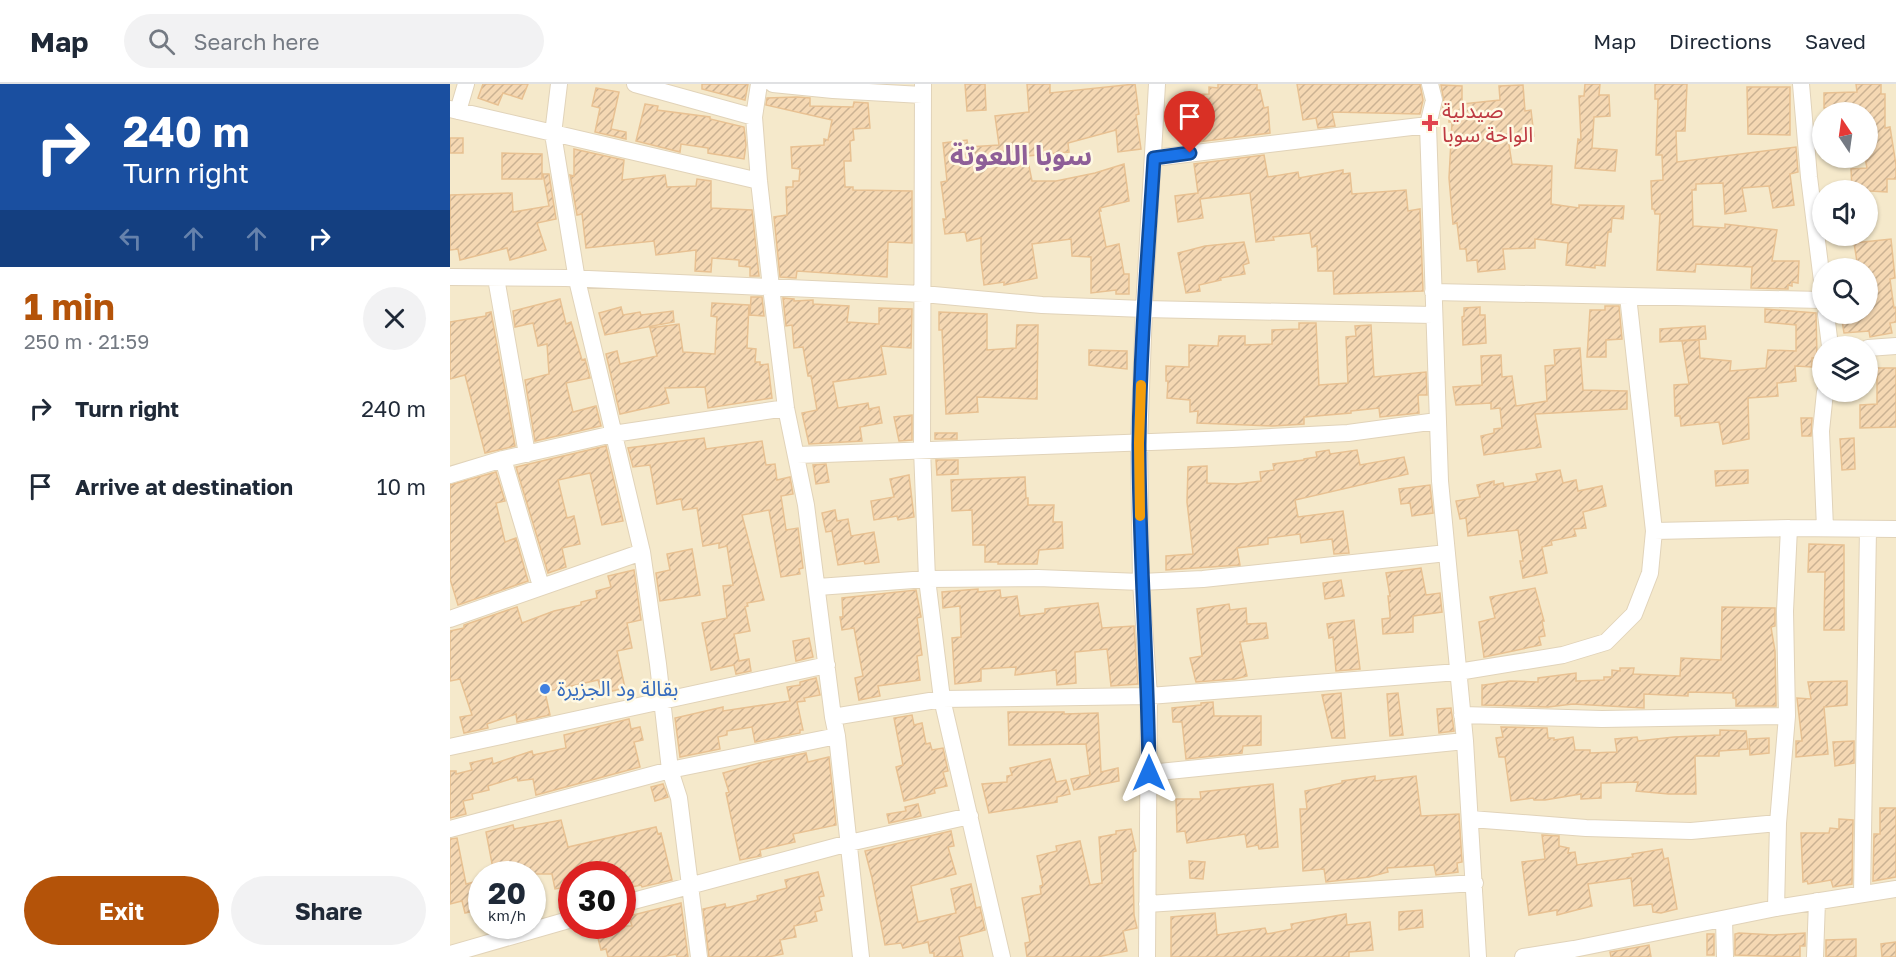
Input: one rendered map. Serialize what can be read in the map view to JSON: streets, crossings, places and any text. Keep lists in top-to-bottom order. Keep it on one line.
{"districts":["سوبا اللعوتة"],"places":{"health":["صيدلية الواحة سوبا"],"other":["بقالة ود الجزيرة"]},"north":"top","page":{"header":"Map","search":"Search here","nav":["Map","Directions","Saved"],"turn":["240 m","Turn right"],"heading":["1 min","250 m · 21:59"],"list":[{"name":"Turn right","value":"240 m"},{"name":"Arrive at destination","value":"10 m"}],"speed":"20 km/h","limit":"30","buttons":["Exit","Share"]}}
